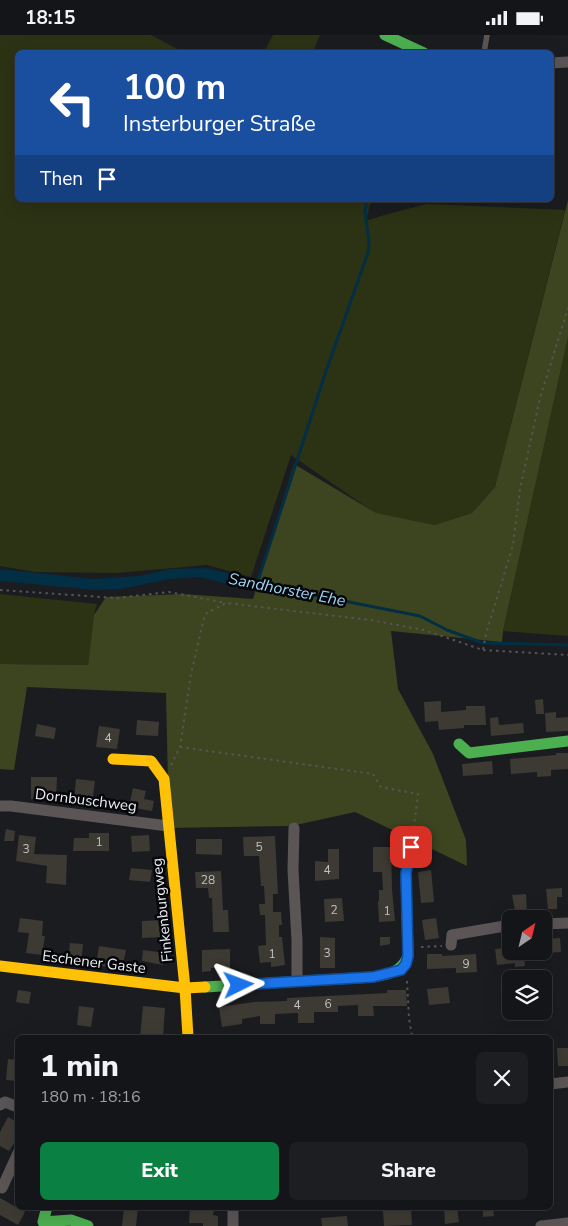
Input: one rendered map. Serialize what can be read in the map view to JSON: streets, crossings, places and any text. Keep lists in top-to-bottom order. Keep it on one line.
{"streets":{"street":["Dornbuschweg","Finkenburgweg","Eschener Gaste"]},"crossings":[["Dornbuschweg","Finkenburgweg"],["Finkenburgweg","Eschener Gaste"]],"water":["Sandhorster Ehe"],"house_numbers":["4","1","5","3","4","28","2","1","3","1","9","6","4"],"north":"top right","page":{"status":"18:15","turn":["100 m","Insterburger Straße"],"then":"Then","heading":["1 min","180 m · 18:16"],"buttons":["Exit","Share"]}}
